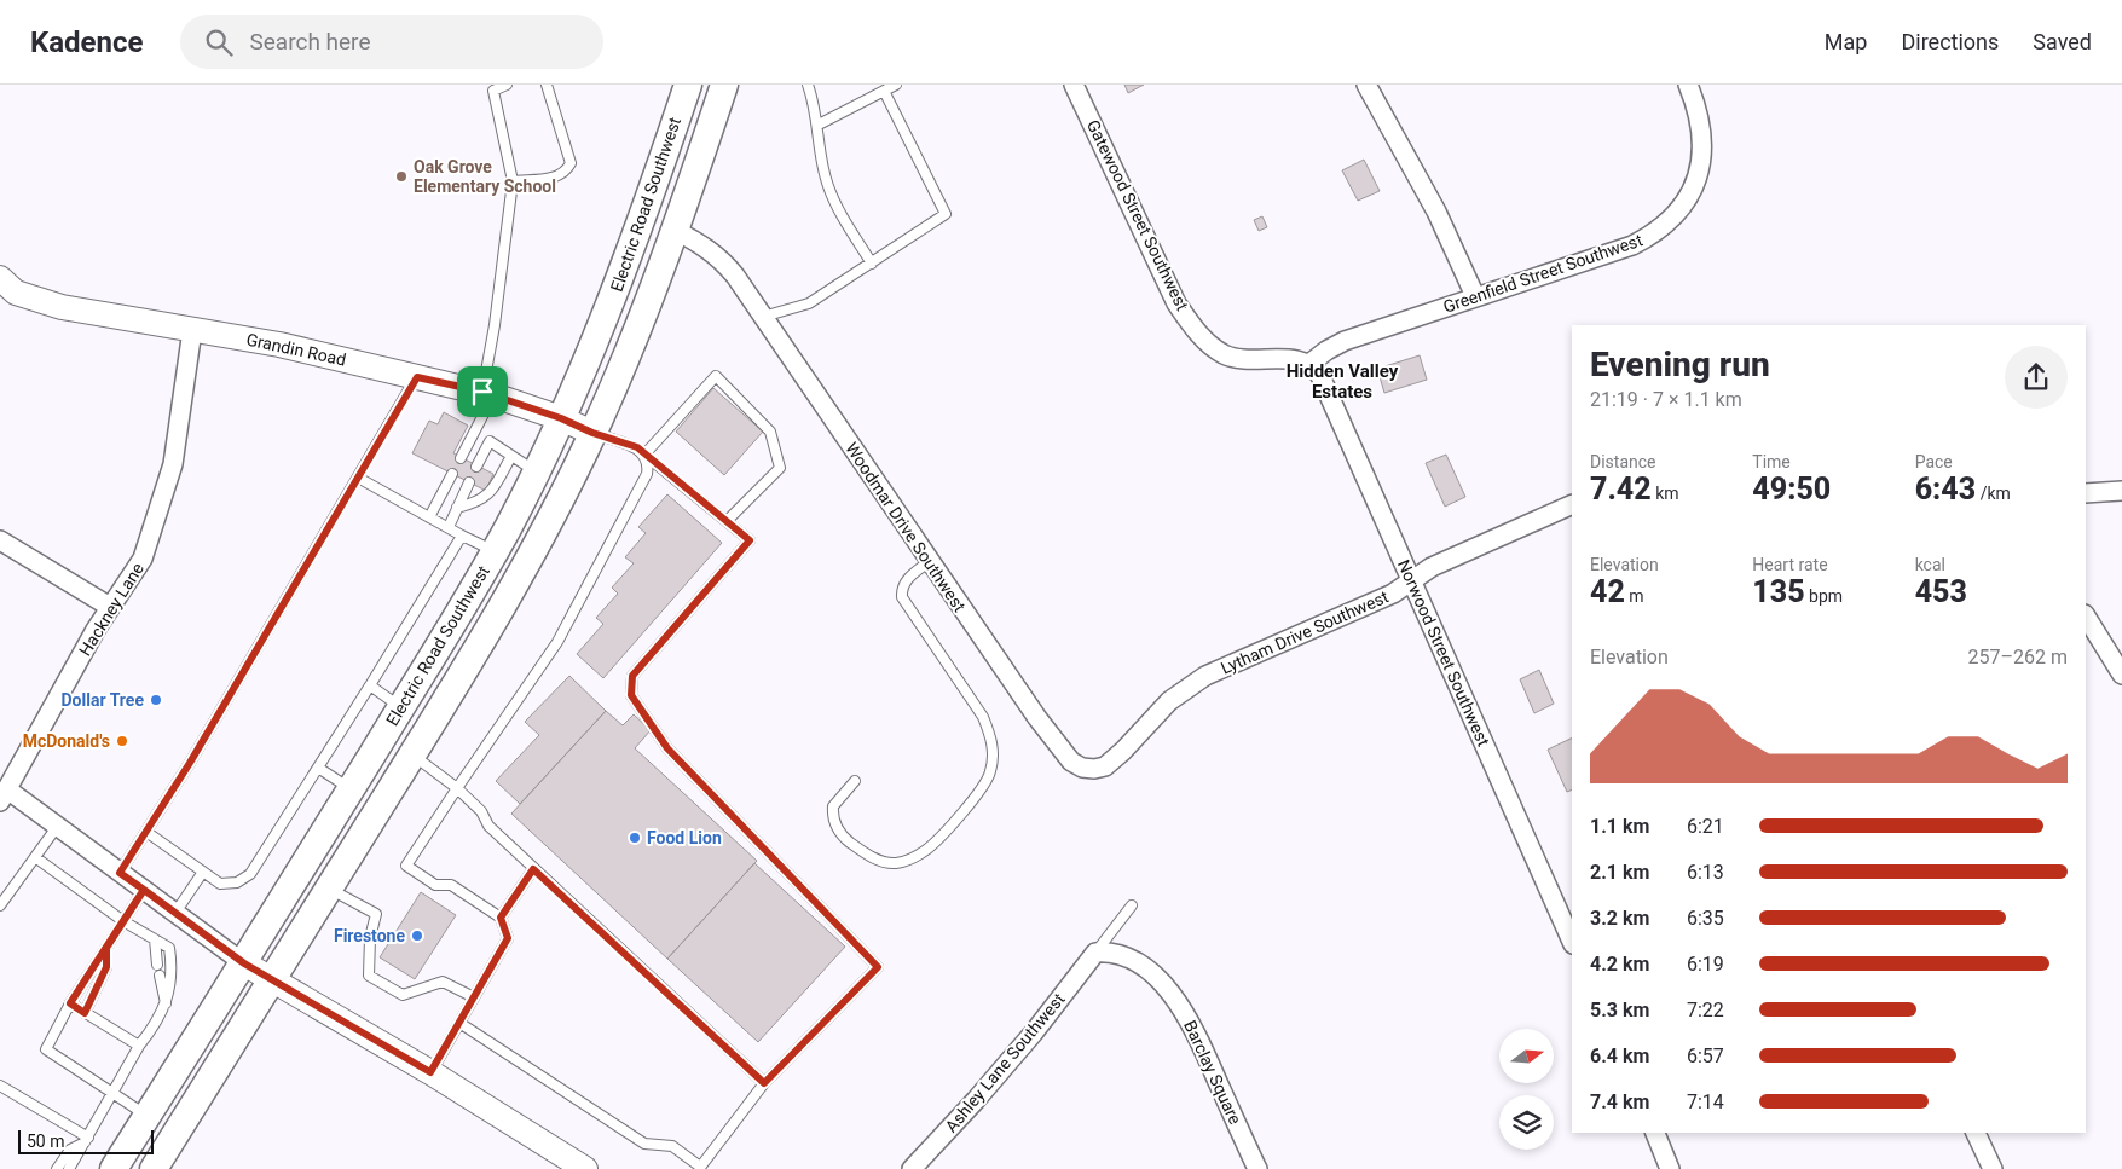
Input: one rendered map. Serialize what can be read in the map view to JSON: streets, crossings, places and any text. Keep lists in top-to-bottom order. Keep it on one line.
{"streets":{"main road":["Electric Road Southwest"],"street":["Gatewood Street Southwest","Greenfield Street Southwest","Grandin Road","Woodmar Drive Southwest","Hackney Lane","Lytham Drive Southwest","Norwood Street Southwest","Ashley Lane Southwest","Barclay Square"]},"crossings":[["Electric Road Southwest","Grandin Road"],["Electric Road Southwest","Woodmar Drive Southwest"],["Gatewood Street Southwest","Greenfield Street Southwest"],["Gatewood Street Southwest","Norwood Street Southwest"],["Greenfield Street Southwest","Norwood Street Southwest"],["Grandin Road","Hackney Lane"],["Woodmar Drive Southwest","Lytham Drive Southwest"],["Lytham Drive Southwest","Norwood Street Southwest"],["Ashley Lane Southwest","Barclay Square"]],"districts":["Hidden Valley Estates"],"places":["Oak Grove Elementary School","Dollar Tree","McDonald's","Food Lion","Firestone"],"scale_bar":"50 m","north":"right","page":{"header":"Kadence","search":"Search here","nav":["Map","Directions","Saved"],"heading":["Evening run","21:19 · 7 × 1.1 km"],"stats":[["Distance","7.42 km"],["Time","49:50"],["Pace","6:43 /km"],["Elevation","42 m"],["Heart rate","135 bpm"],["kcal","453"]],"chart":["Elevation","257–262 m"],"list":[{"name":"1.1 km","note":"6:21"},{"name":"2.1 km","note":"6:13"},{"name":"3.2 km","note":"6:35"},{"name":"4.2 km","note":"6:19"},{"name":"5.3 km","note":"7:22"},{"name":"6.4 km","note":"6:57"},{"name":"7.4 km","note":"7:14"}],"scale":"50 m"}}
